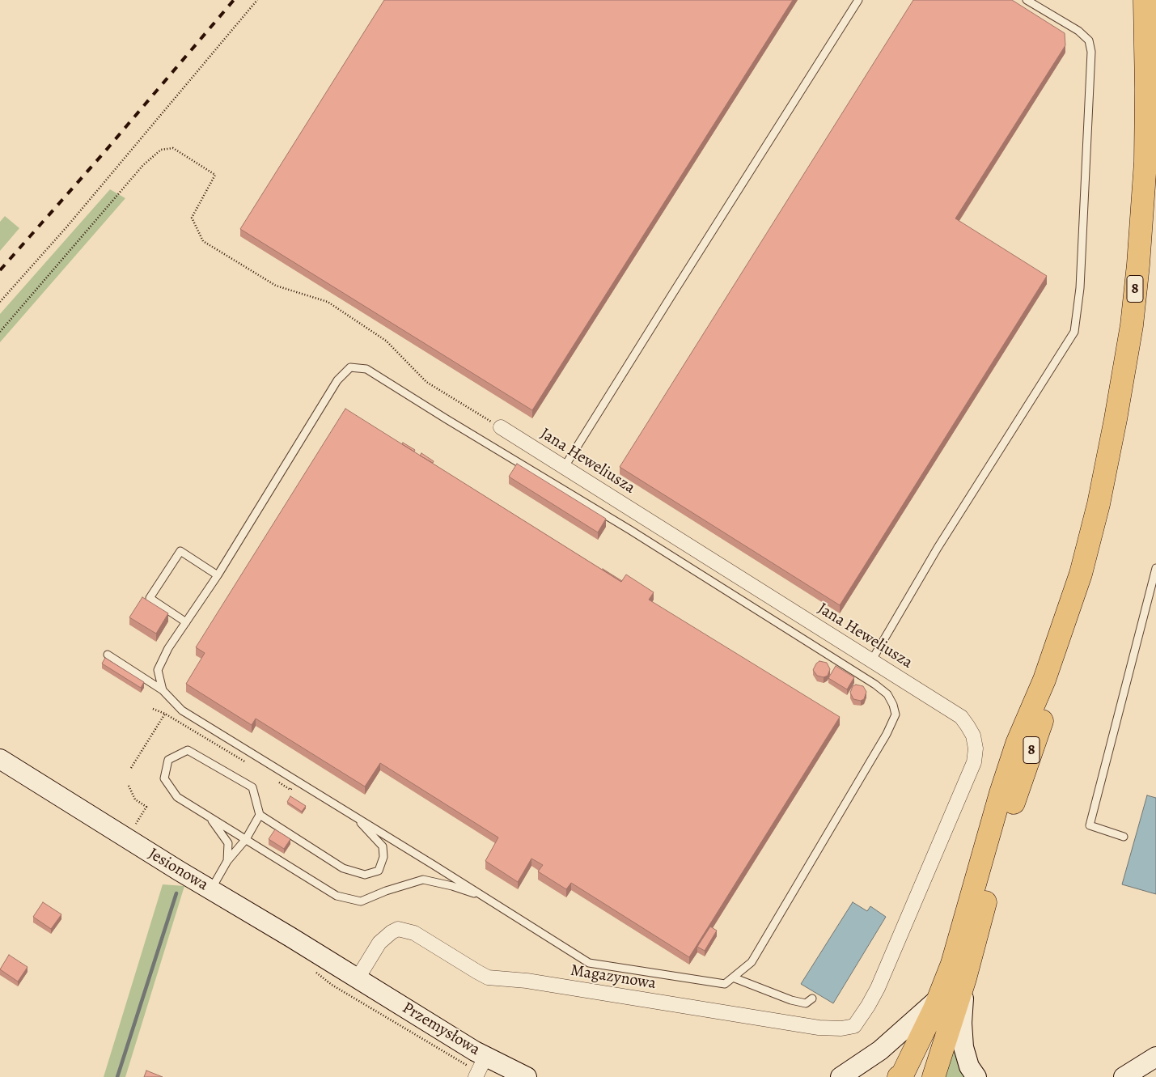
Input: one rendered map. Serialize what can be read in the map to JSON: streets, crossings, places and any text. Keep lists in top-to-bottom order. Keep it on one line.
{"streets":{"highway":["8"],"street":["Jana Heweliusza","Jesionowa","Magazynowa","Przemysłowa"]},"crossings":[["Jana Heweliusza","Magazynowa"],["Jesionowa","Magazynowa"],["Jesionowa","Przemysłowa"],["Magazynowa","Przemysłowa"]]}
